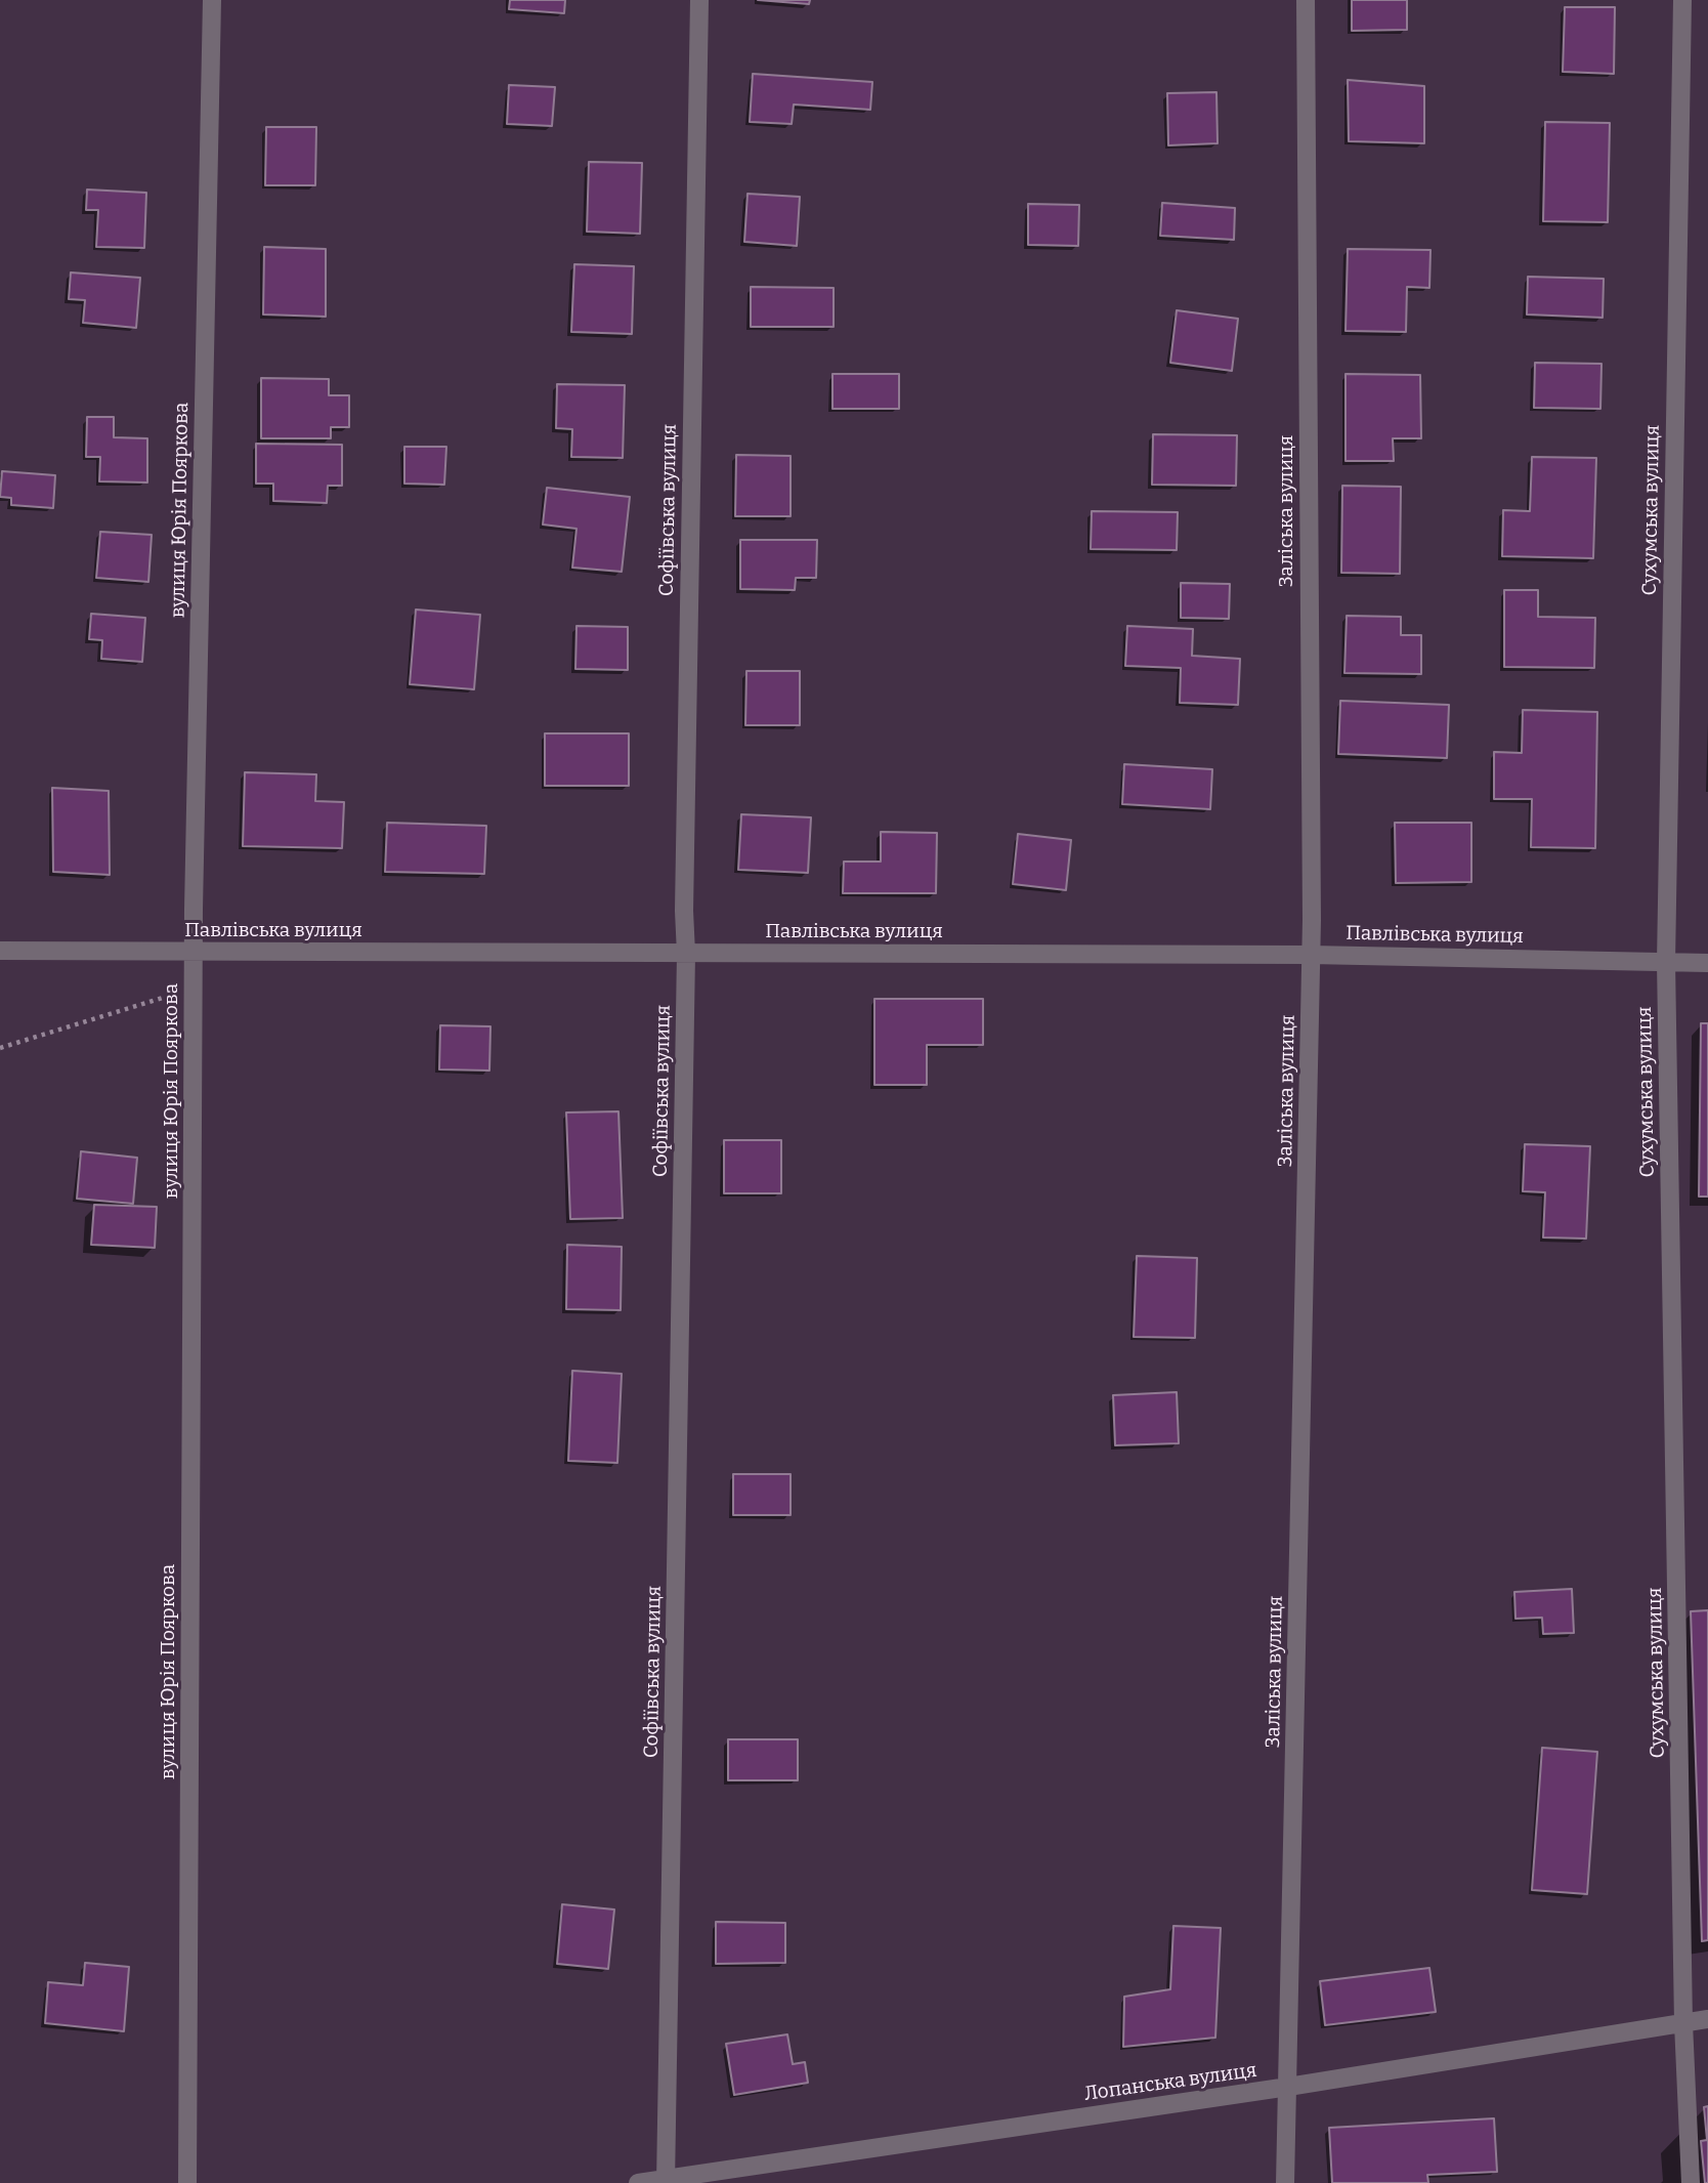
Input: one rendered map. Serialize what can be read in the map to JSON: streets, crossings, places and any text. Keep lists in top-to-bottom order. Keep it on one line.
{"streets":{"street":["вулиця Юрія Пояркова","Софіївська вулиця","Сухумська вулиця","Заліська вулиця","Павлівська вулиця","Лопанська вулиця"]},"crossings":[["вулиця Юрія Пояркова","Павлівська вулиця"],["Софіївська вулиця","Павлівська вулиця"],["Софіївська вулиця","Лопанська вулиця"],["Сухумська вулиця","Павлівська вулиця"],["Сухумська вулиця","Лопанська вулиця"],["Заліська вулиця","Павлівська вулиця"],["Заліська вулиця","Лопанська вулиця"]]}
